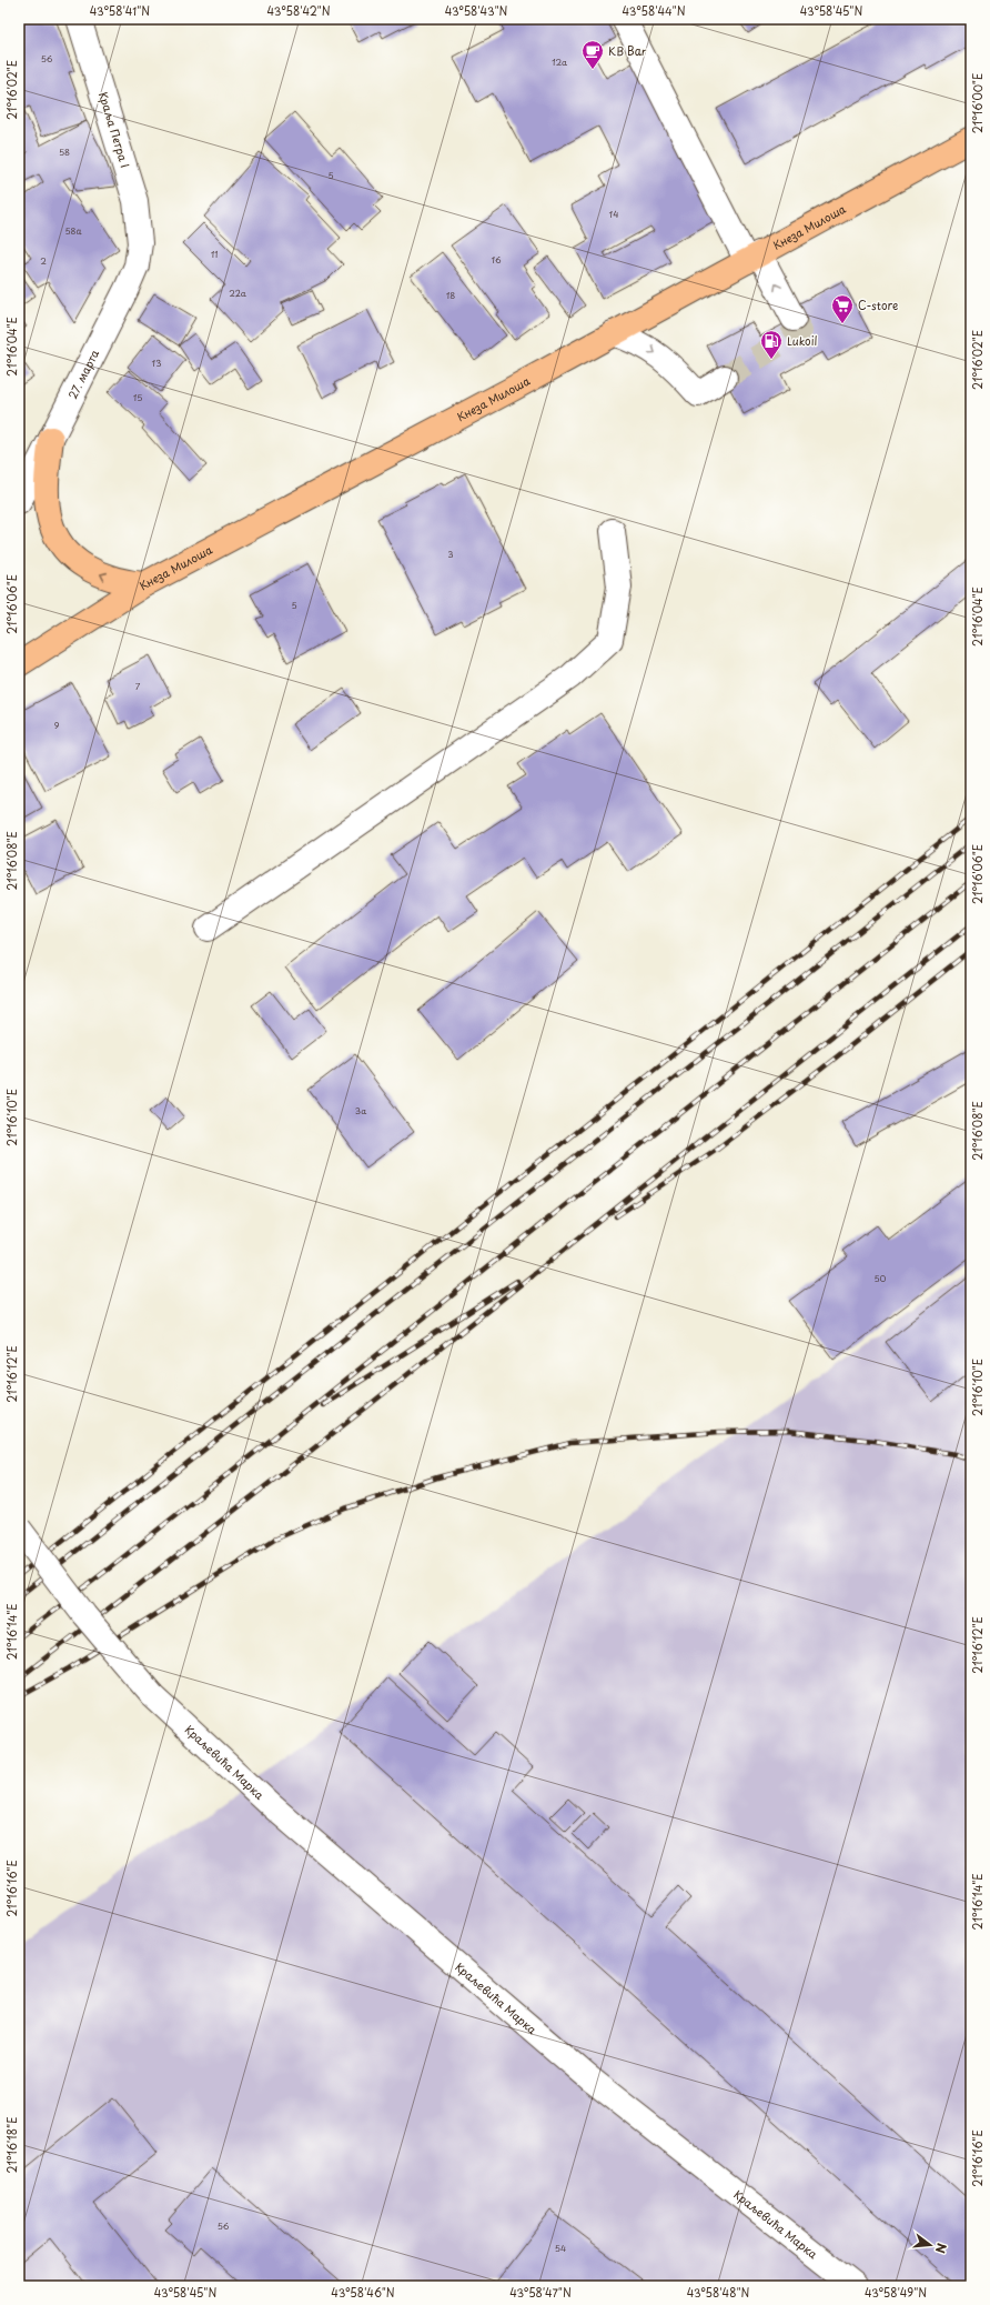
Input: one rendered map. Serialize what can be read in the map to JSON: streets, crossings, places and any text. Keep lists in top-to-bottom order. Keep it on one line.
{"streets":{"main road":["Кнеза Милоша"],"street":["Краља Петра I","27. марта","Краљевића Марка"]},"crossings":[["Краља Петра I","27. марта"]],"places":{"cafe":["KB Bar"],"supermarket":["C-store"],"fuel station":["Lukoil"]},"house_numbers":["56","12a","58","5","14","58a","11","16","2","22a","18","13","15","3","5","7","9","3a","50","56","54"],"north":"right","coordinates":["43°58'41\"N","43°58'42\"N","43°58'43\"N","43°58'44\"N","43°58'45\"N","21°16'02\"E","21°16'00\"E","21°16'04\"E","21°16'06\"E","21°16'08\"E","21°16'10\"E","21°16'12\"E","21°16'14\"E","21°16'16\"E","21°16'18\"E","43°58'46\"N","43°58'47\"N","43°58'48\"N","43°58'49\"N"]}
